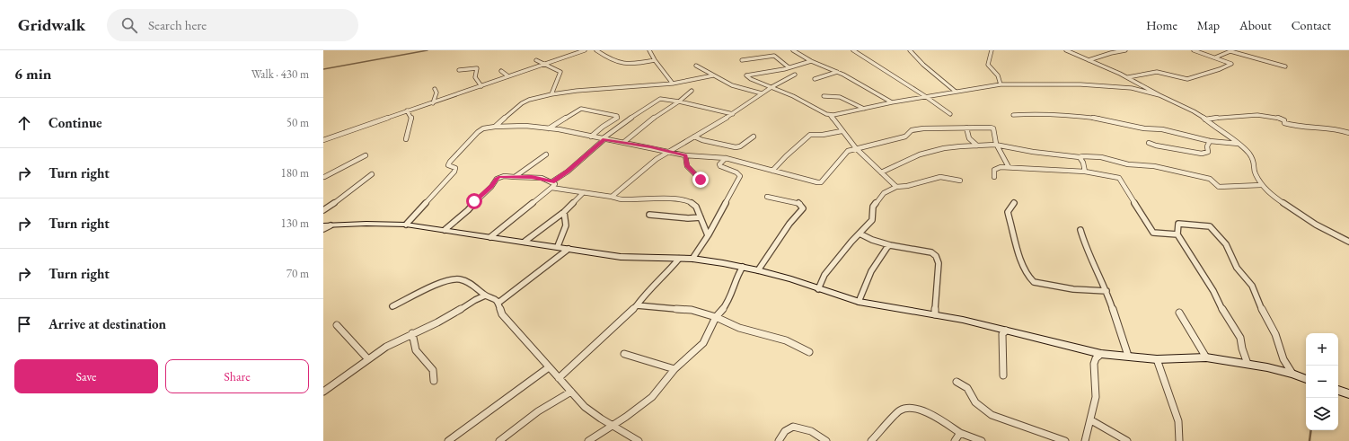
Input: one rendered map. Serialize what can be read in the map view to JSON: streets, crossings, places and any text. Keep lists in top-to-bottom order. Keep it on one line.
{"page":{"header":"Gridwalk","search":"Search here","nav":["Home","Map","About","Contact"],"heading":["6 min","Walk · 430 m"],"list":[["Continue","50 m"],["Turn right","180 m"],["Turn right","130 m"],["Turn right","70 m"],"Arrive at destination"],"map_buttons":["+","−"],"buttons":["Save","Share"]}}
